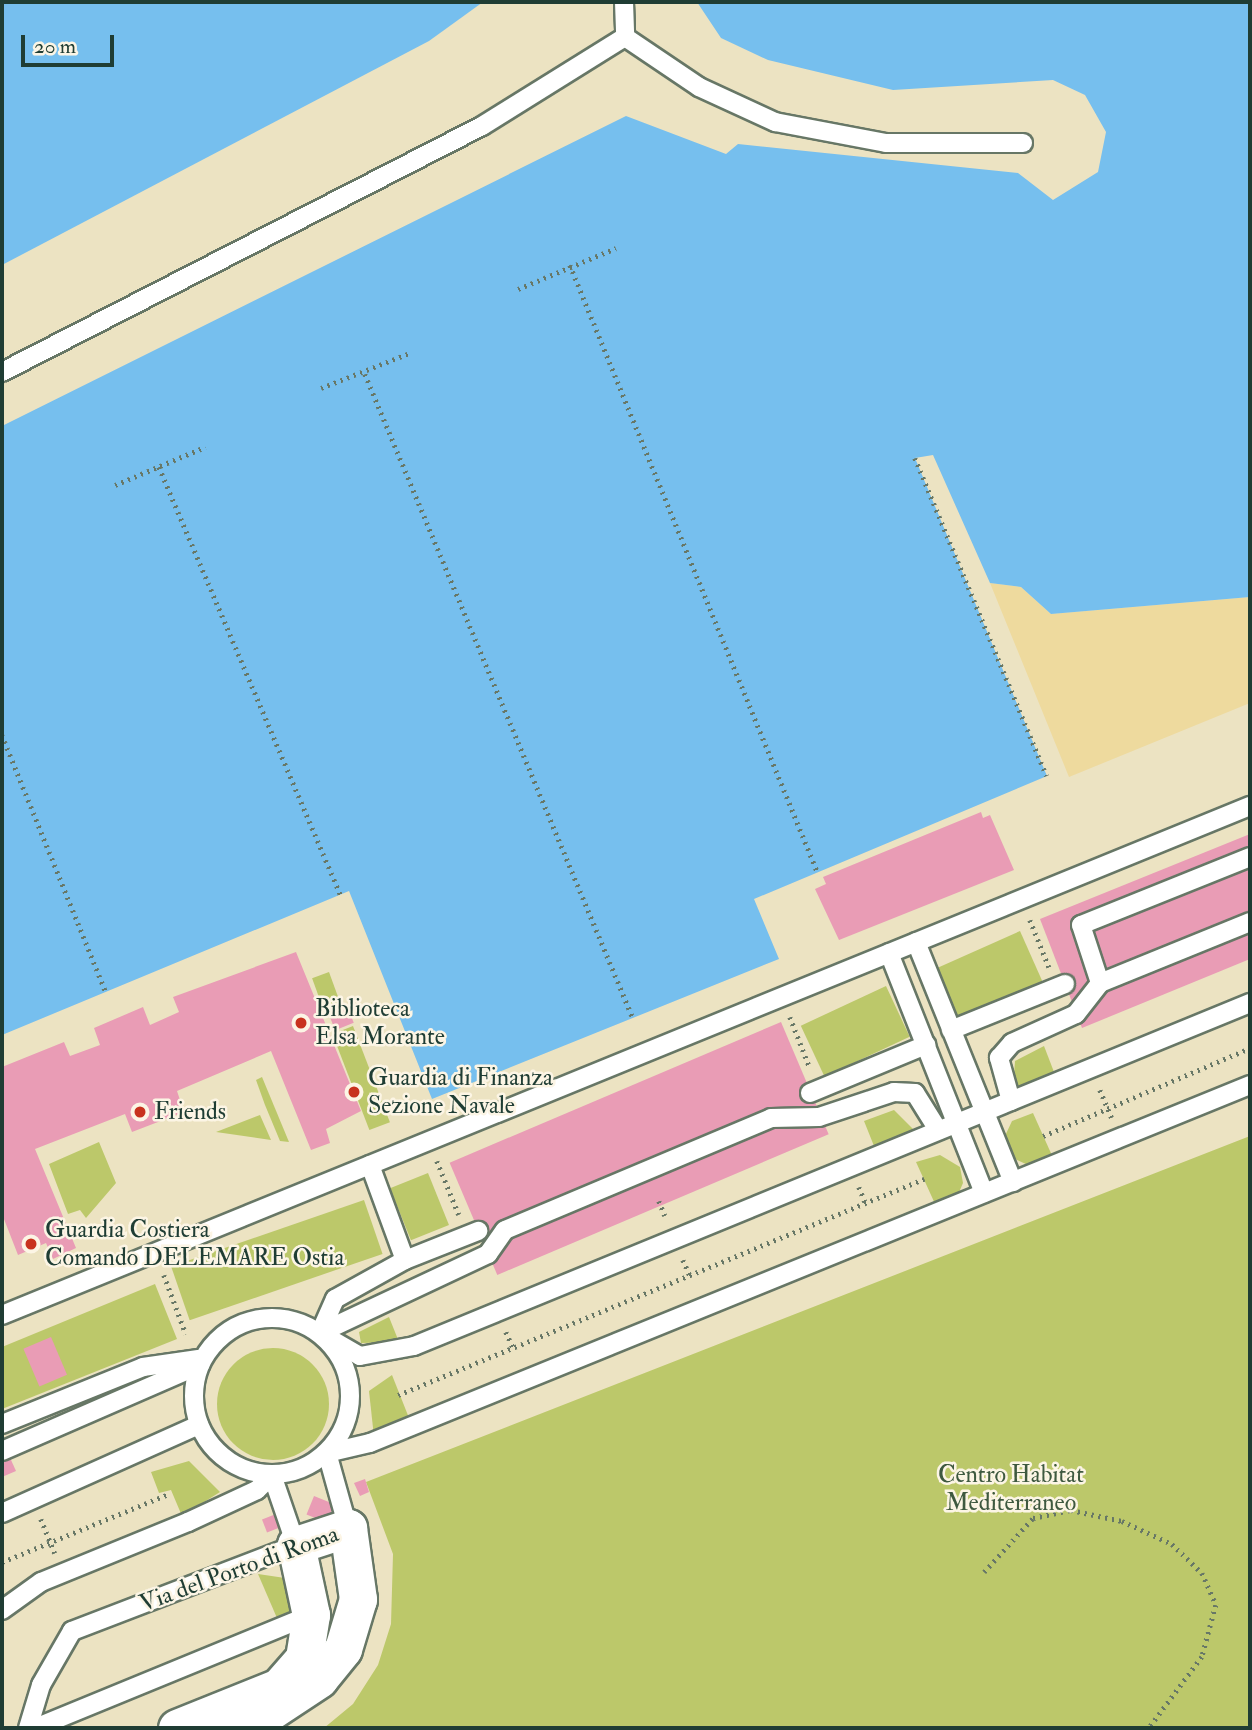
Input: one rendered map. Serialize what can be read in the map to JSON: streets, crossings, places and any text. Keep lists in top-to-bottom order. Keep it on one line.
{"streets":{"street":["Via del Porto di Roma"]},"parks":["Centro Habitat Mediterraneo"],"places":["Biblioteca Elsa Morante","Guardia di Finanza Sezione Navale","Friends","Guardia Costiera Comando DELEMARE Ostia"],"scale_bar":"20 m"}
